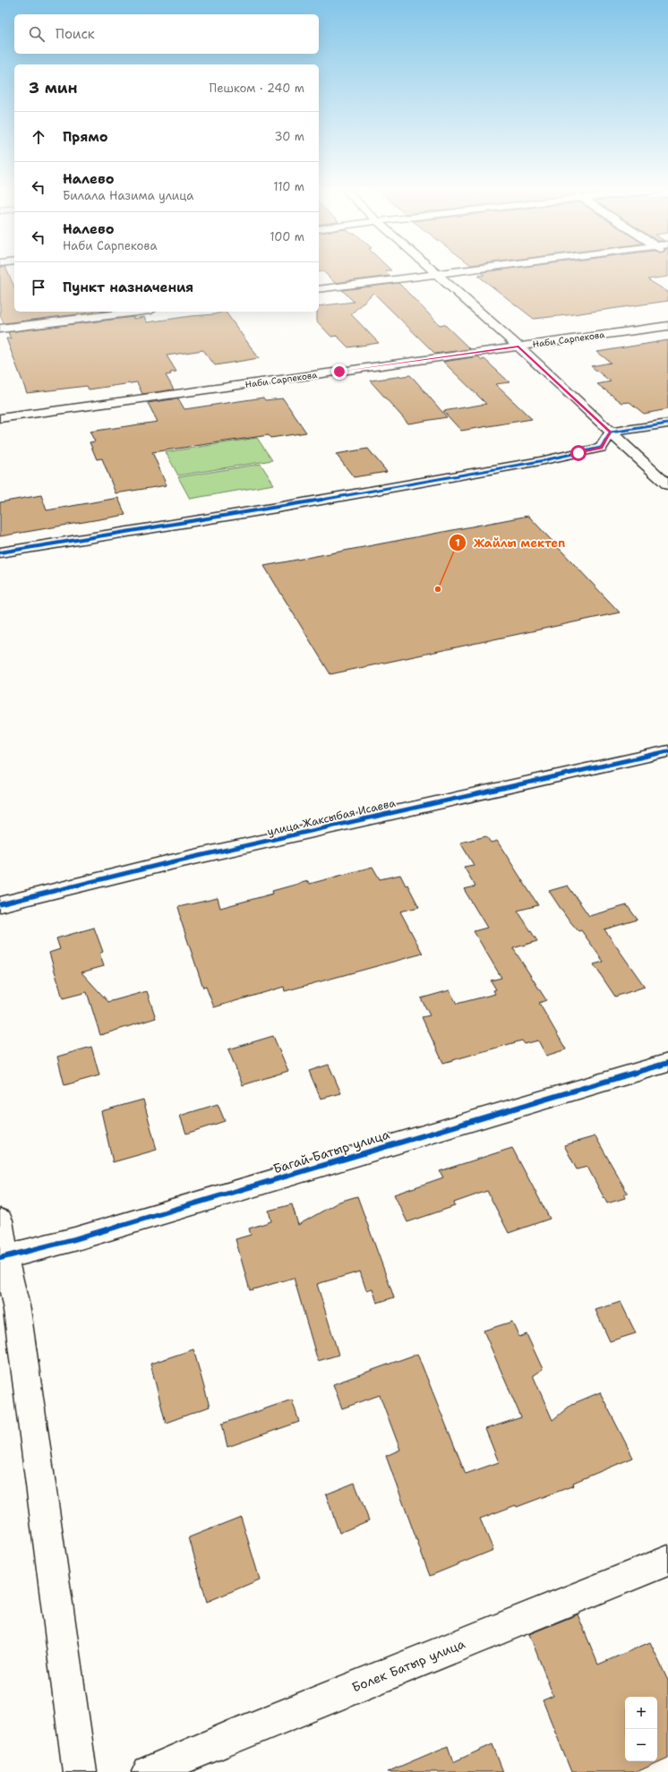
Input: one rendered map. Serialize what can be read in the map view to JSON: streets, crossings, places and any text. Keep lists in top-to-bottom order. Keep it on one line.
{"streets":{"street":["Наби Сарпекова","улица Жаксыбая Исаева","Багай Батыр улица","Болек Батыр улица"]},"places":["Жайлы мектеп"],"page":{"search":"Поиск","heading":["3 мин","Пешком · 240 m"],"list":[["Прямо","30 m"],["Налево","Билала Назима улица","110 m"],["Налево","Наби Сарпекова","100 m"],"Пункт назначения"],"map_buttons":["+","−"]}}
